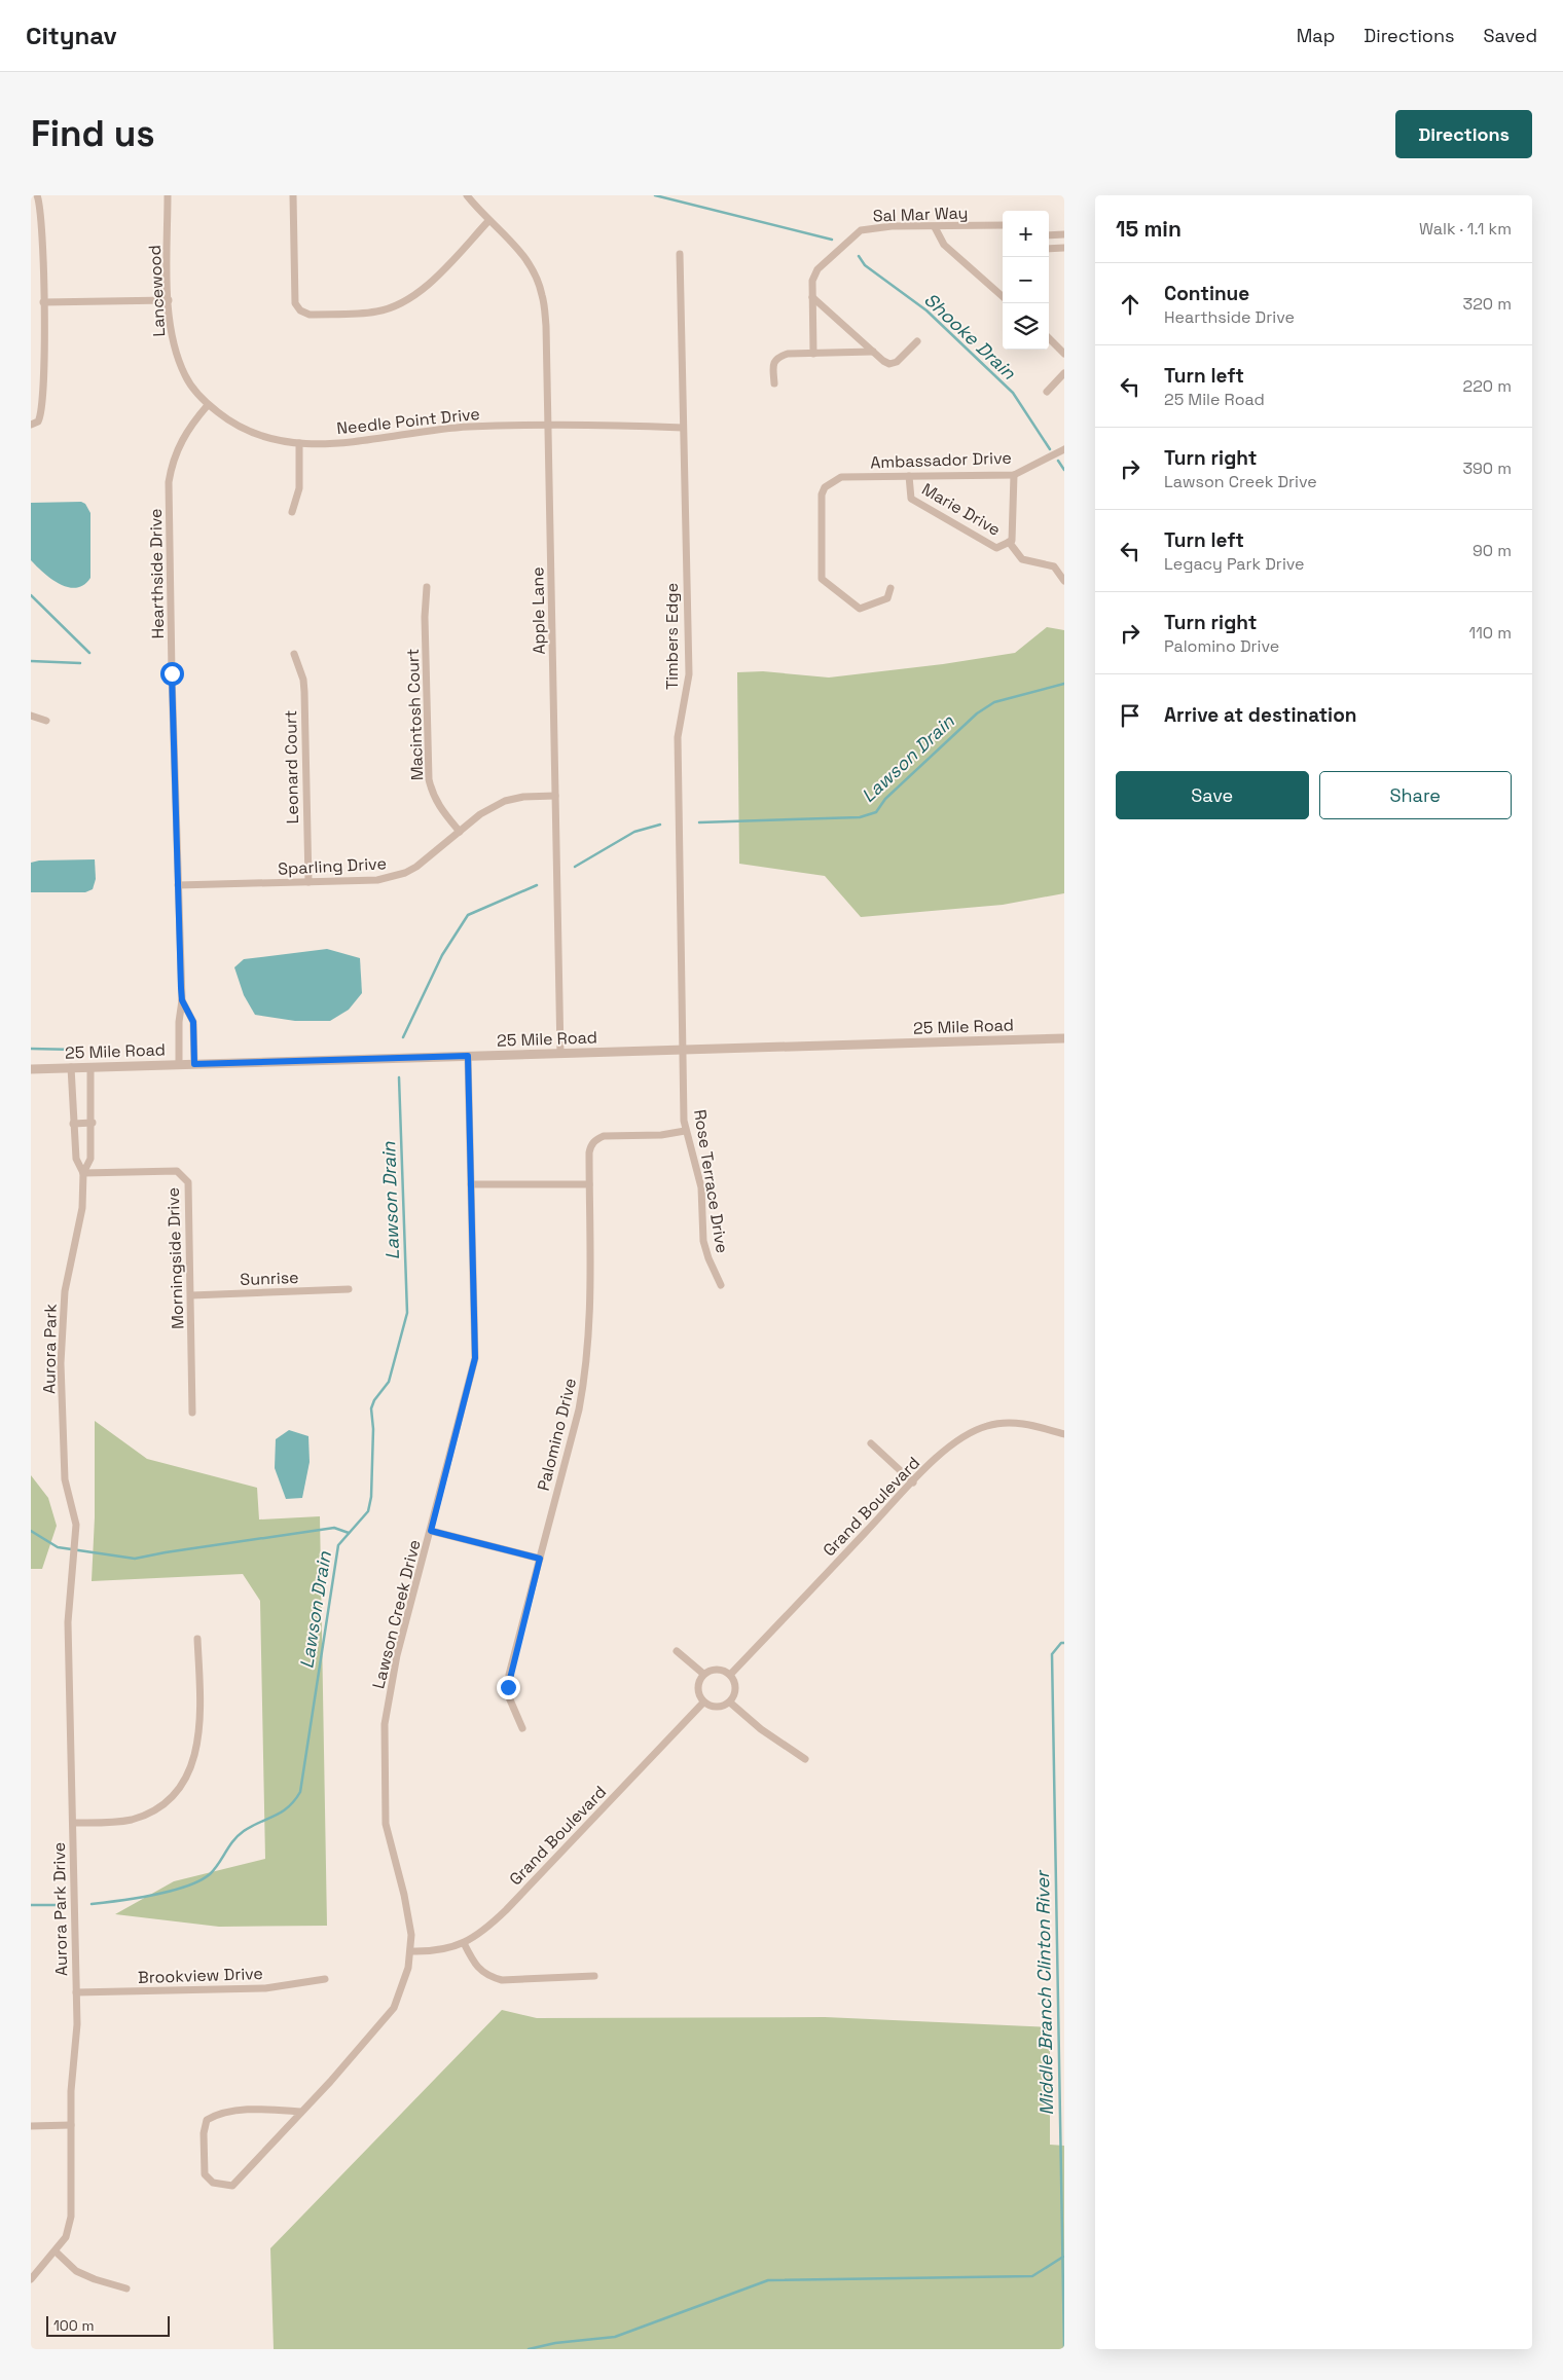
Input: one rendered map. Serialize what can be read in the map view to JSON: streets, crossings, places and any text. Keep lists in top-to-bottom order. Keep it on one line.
{"streets":{"street":["Sal Mar Way","Lancewood","Needle Point Drive","Ambassador Drive","Marie Drive","Hearthside Drive","Apple Lane","Timbers Edge","Macintosh Court","Leonard Court","Sparling Drive","25 Mile Road","Rose Terrace Drive","Morningside Drive","Sunrise","Aurora Park","Palomino Drive","Grand Boulevard","Lawson Creek Drive","Aurora Park Drive","Brookview Drive"]},"crossings":[["Lancewood","Needle Point Drive"],["Lancewood","Hearthside Drive"],["Needle Point Drive","Hearthside Drive"],["Needle Point Drive","Apple Lane"],["Needle Point Drive","Timbers Edge"],["Ambassador Drive","Marie Drive"],["Hearthside Drive","Sparling Drive"],["Hearthside Drive","25 Mile Road"],["Apple Lane","Sparling Drive"],["Apple Lane","25 Mile Road"],["Timbers Edge","25 Mile Road"],["Timbers Edge","Rose Terrace Drive"],["Macintosh Court","Sparling Drive"],["Leonard Court","Sparling Drive"],["25 Mile Road","Rose Terrace Drive"],["25 Mile Road","Aurora Park"],["25 Mile Road","Lawson Creek Drive"],["Rose Terrace Drive","Palomino Drive"],["Morningside Drive","Sunrise"],["Morningside Drive","Aurora Park"],["Aurora Park","Aurora Park Drive"],["Grand Boulevard","Lawson Creek Drive"],["Aurora Park Drive","Brookview Drive"]],"water":["Shooke Drain","Lawson Drain","Middle Branch Clinton River"],"scale_bar":"100 m","page":{"header":"Citynav","nav":["Map","Directions","Saved"],"buttons":["Directions",["Save","Share"]],"title":"Find us","heading":["15 min","Walk · 1.1 km"],"map_buttons":["+","−"],"list":[["Continue","Hearthside Drive","320 m"],["Turn left","25 Mile Road","220 m"],["Turn right","Lawson Creek Drive","390 m"],["Turn left","Legacy Park Drive","90 m"],["Turn right","Palomino Drive","110 m"],"Arrive at destination"],"scale":"100 m"}}
